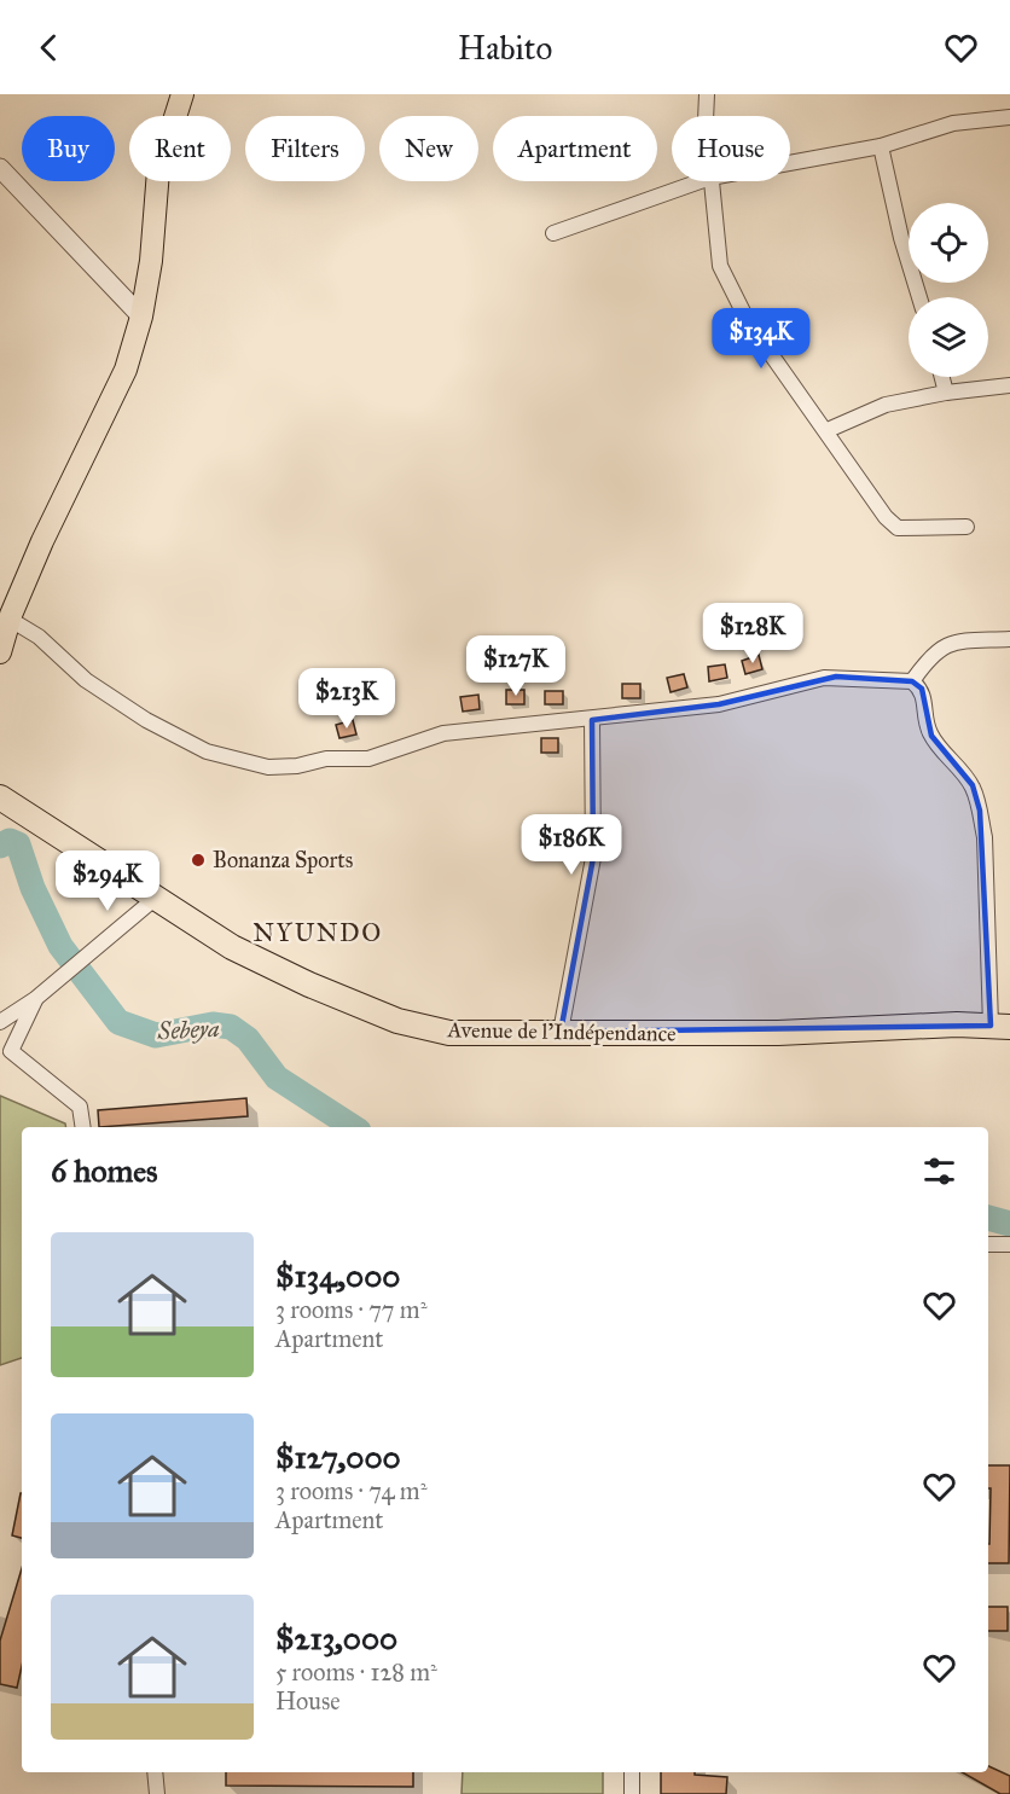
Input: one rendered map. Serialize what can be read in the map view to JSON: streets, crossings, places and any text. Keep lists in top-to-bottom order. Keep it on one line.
{"streets":{"highway":["Avenue de l'Indépendance"]},"districts":["NYUNDO"],"water":["Sebeya"],"places":["Bonanza Sports"],"page":{"header":"Habito","chip":["Buy","Rent","Filters","New","Apartment","House"],"price":["$134K","$128K","$127K","$213K","$186K","$294K"],"heading":"6 homes","list":[{"name":"$134,000","note":"3 rooms · 77 m² · Apartment"},{"name":"$127,000","note":"3 rooms · 74 m² · Apartment"},{"name":"$213,000","note":"5 rooms · 128 m² · House"}]}}
